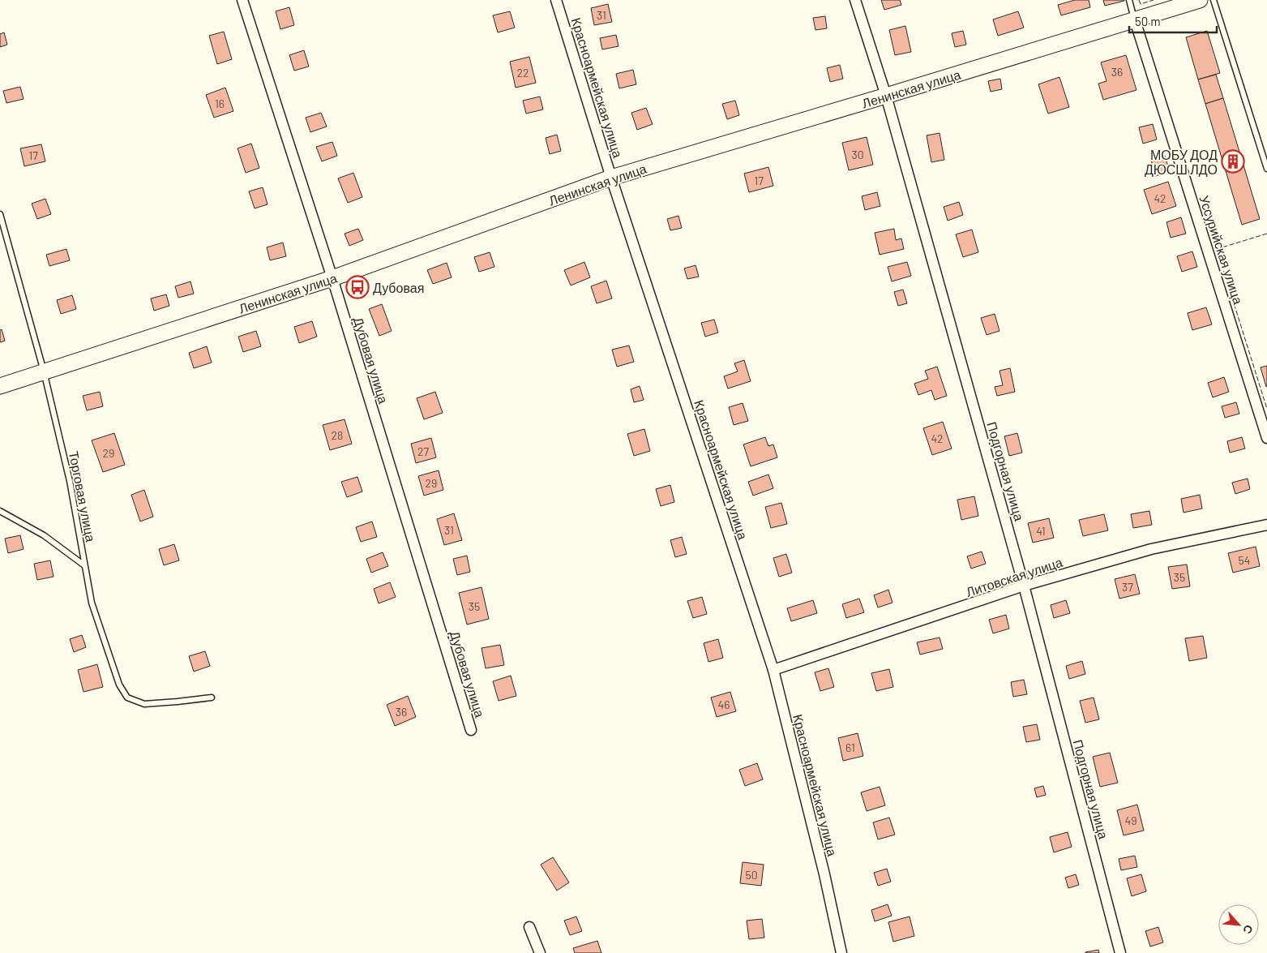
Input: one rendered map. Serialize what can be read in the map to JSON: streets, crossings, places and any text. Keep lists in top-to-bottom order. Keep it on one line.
{"streets":{"main road":["Ленинская улица"],"street":["Красноармейская улица","Уссурийская улица","Дубовая улица","Подгорная улица","Литовская улица"],"lane":["Торговая улица"]},"crossings":[["Красноармейская улица","Ленинская улица"],["Красноармейская улица","Литовская улица"],["Ленинская улица","Уссурийская улица"],["Ленинская улица","Дубовая улица"],["Ленинская улица","Подгорная улица"],["Ленинская улица","Торговая улица"],["Подгорная улица","Литовская улица"]],"places":{"building":["МОБУ ДОД ДЮСШ ЛДО"],"bus stop":["Дубовая"]},"house_numbers":["31","36","22","16","30","17","17","42","28","42","27","29","29","31","41","54","35","37","35","46","36","61","49","50"],"scale_bar":"50 m","north":"bottom right"}
